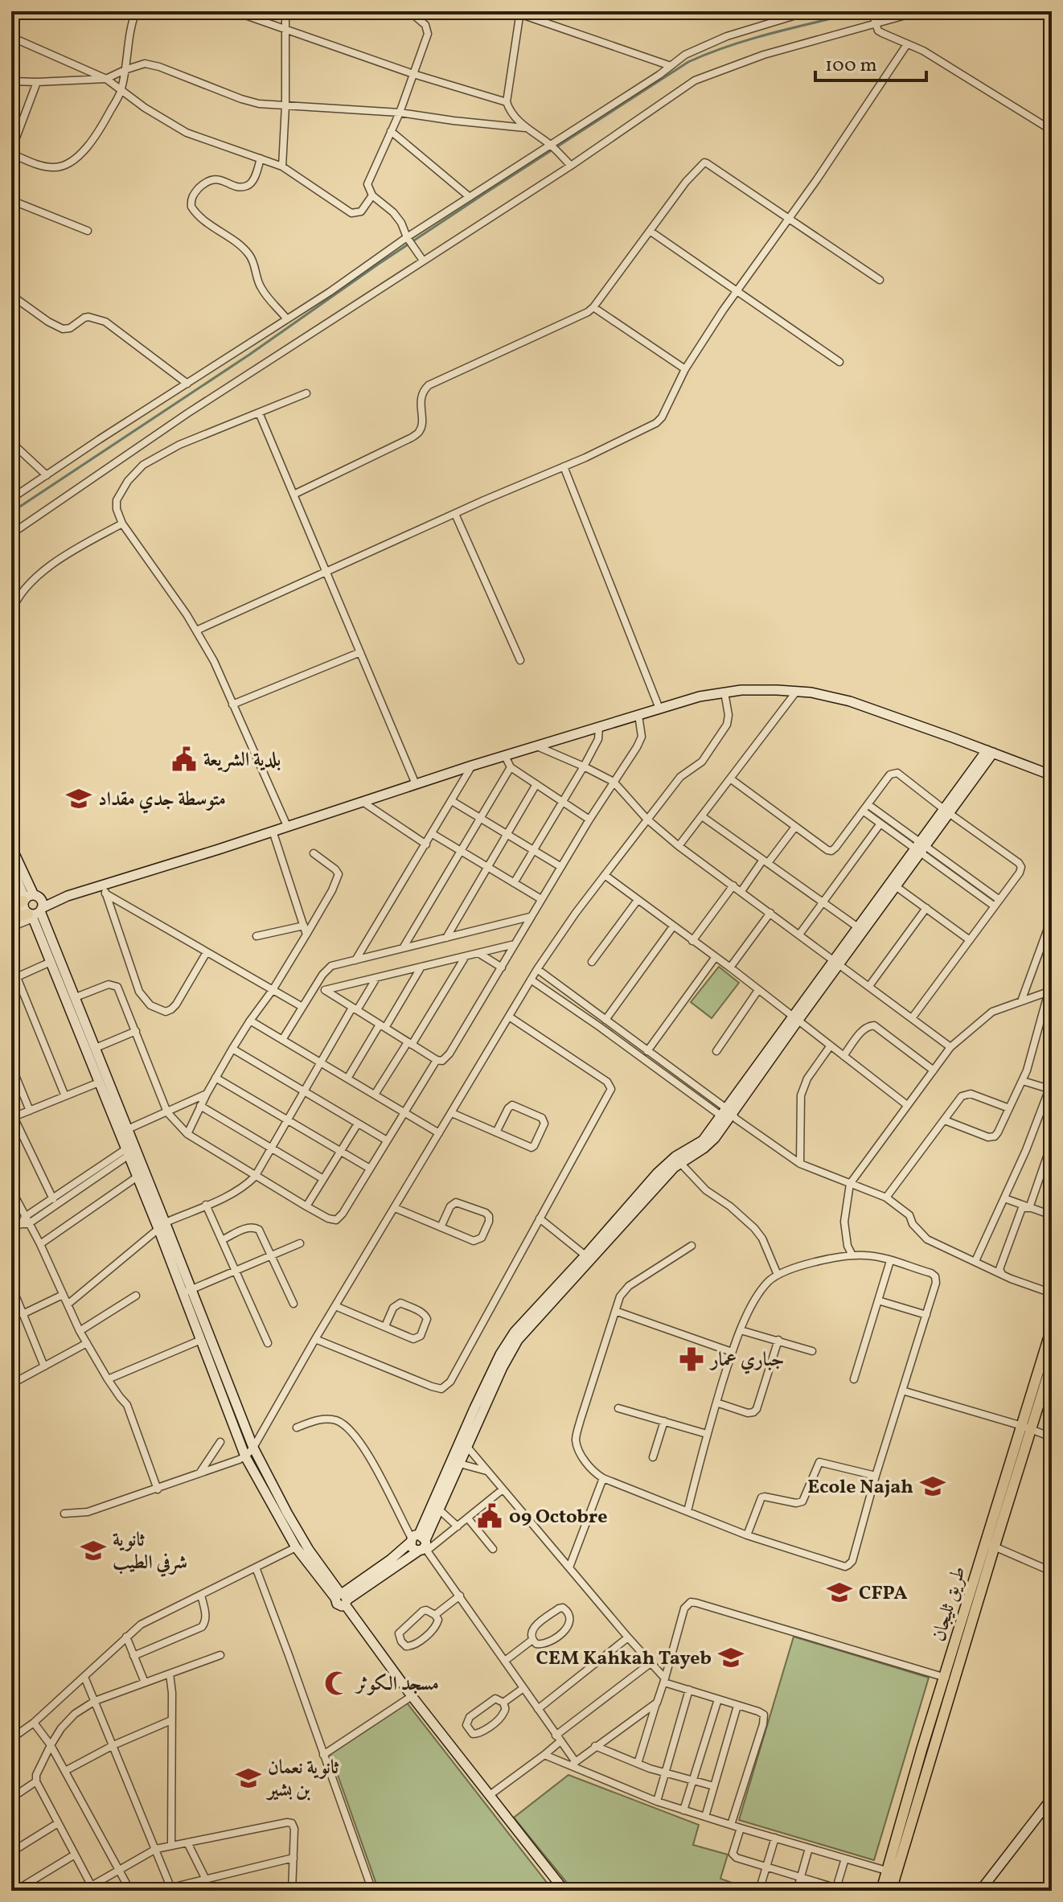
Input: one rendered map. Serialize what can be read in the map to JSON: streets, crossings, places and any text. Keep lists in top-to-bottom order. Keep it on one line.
{"streets":{"main road":["طريق ثليجان"]},"places":{"public building":["بلدية الشريعة","09 Octobre"],"school or university":["متوسطة جدي مقداد","Ecole Najah","ثانوية شرفي الطيب","CFPA","CEM Kahkah Tayeb","ثانوية نعمان بن بشير"],"pharmacy":["جباري عمار"],"mosque":["مسجد الكوثر"]},"scale_bar":"100 m"}
